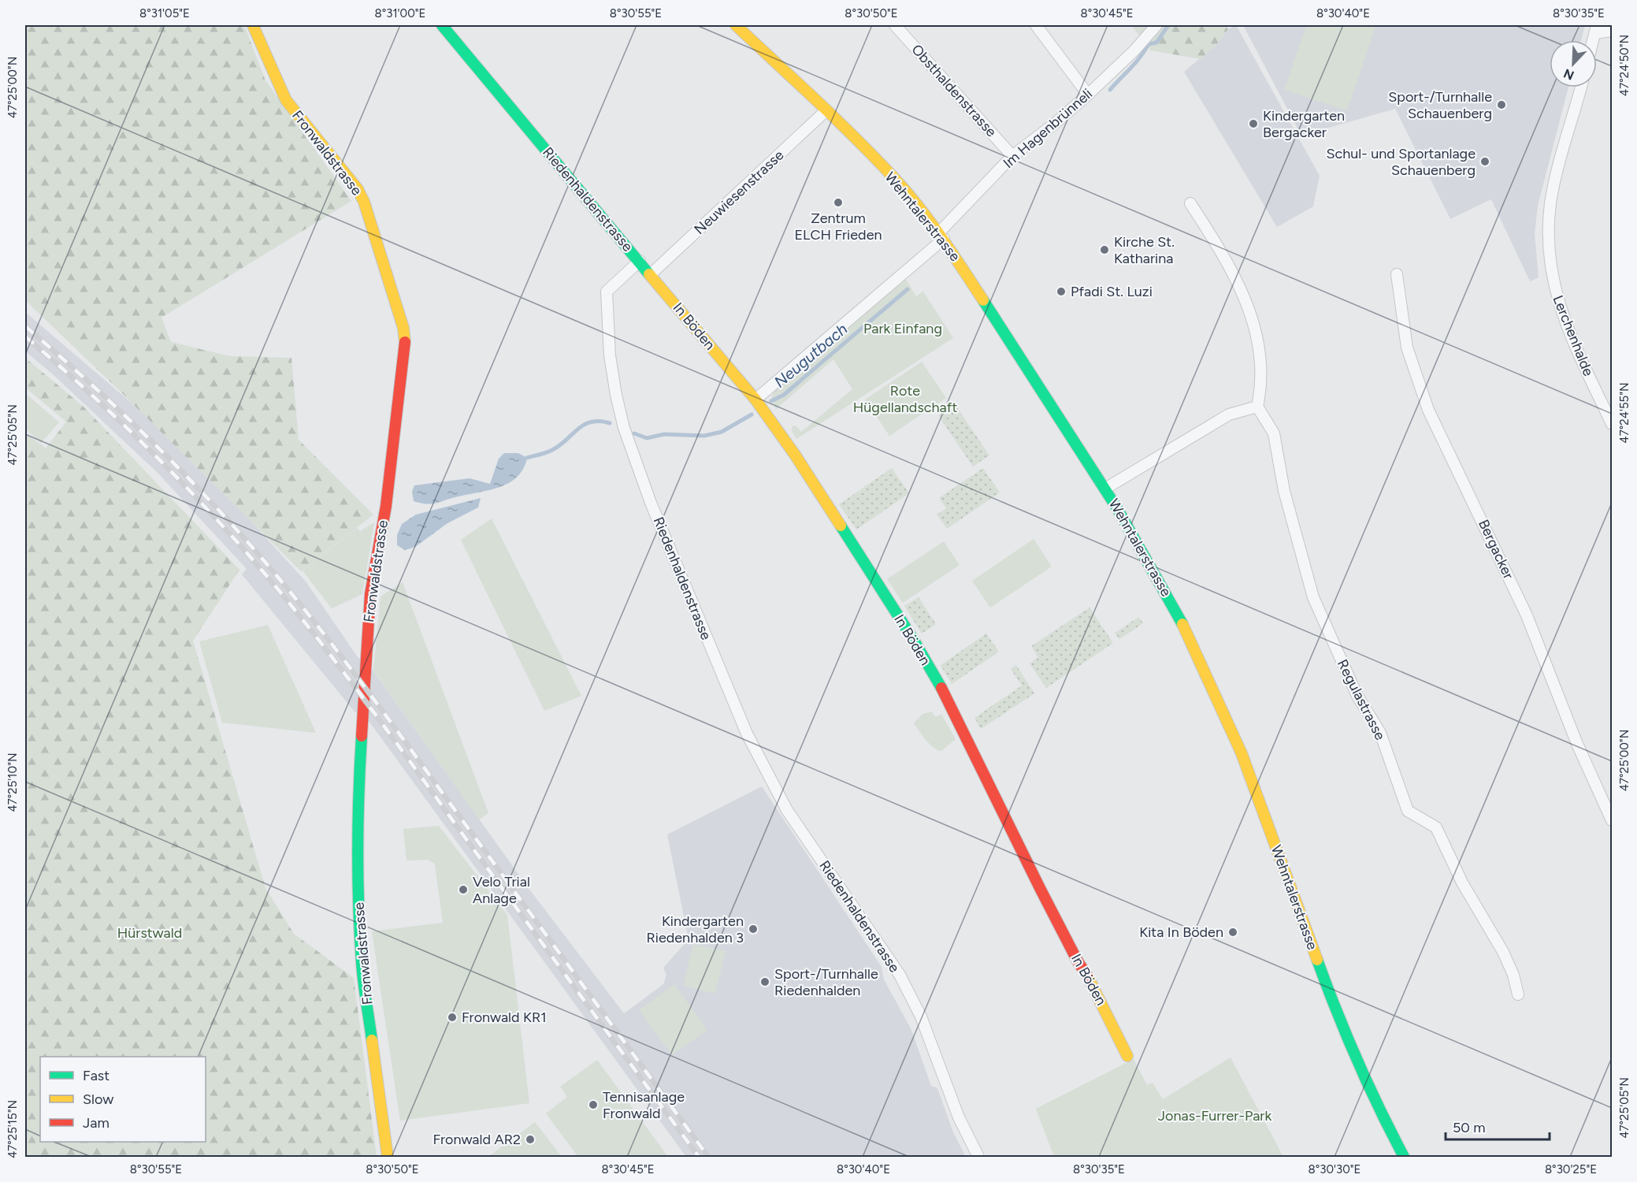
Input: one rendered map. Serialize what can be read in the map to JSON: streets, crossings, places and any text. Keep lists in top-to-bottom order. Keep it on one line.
{"streets":{"street":["Obsthaldenstrasse","Im Hagenbrünneli","Fronwaldstrasse","Neuwiesenstrasse","Riedenhaldenstrasse","Wehntalerstrasse","In Böden","Lerchenhalde","Bergacker","Regulastrasse"]},"crossings":[["Obsthaldenstrasse","Im Hagenbrünneli"],["Im Hagenbrünneli","Wehntalerstrasse"],["Im Hagenbrünneli","In Böden"],["Neuwiesenstrasse","Wehntalerstrasse"],["Neuwiesenstrasse","In Böden"],["Riedenhaldenstrasse","In Böden"]],"water":["Neugutbach"],"parks":["Park Einfang","Rote Hügellandschaft","Hürstwald","Jonas-Furrer-Park"],"places":["Sport-/Turnhalle Schauenberg","Kindergarten Bergacker","Schul- und Sportanlage Schauenberg","Zentrum ELCH Frieden","Kirche St. Katharina","Pfadi St. Luzi","Velo Trial Anlage","Kindergarten Riedenhalden 3","Kita In Böden","Sport-/Turnhalle Riedenhalden","Fronwald KR1","Tennisanlage Fronwald","Fronwald AR2"],"legend":["Fast","Slow","Jam"],"scale_bar":"50 m","north":"bottom left","coordinates":["8°31'05\"E","8°31'00\"E","8°30'55\"E","8°30'50\"E","8°30'45\"E","8°30'40\"E","8°30'35\"E","47°24'50\"N","47°25'00\"N","47°24'55\"N","47°25'05\"N","47°25'10\"N","47°25'15\"N","8°30'30\"E","8°30'25\"E"]}
